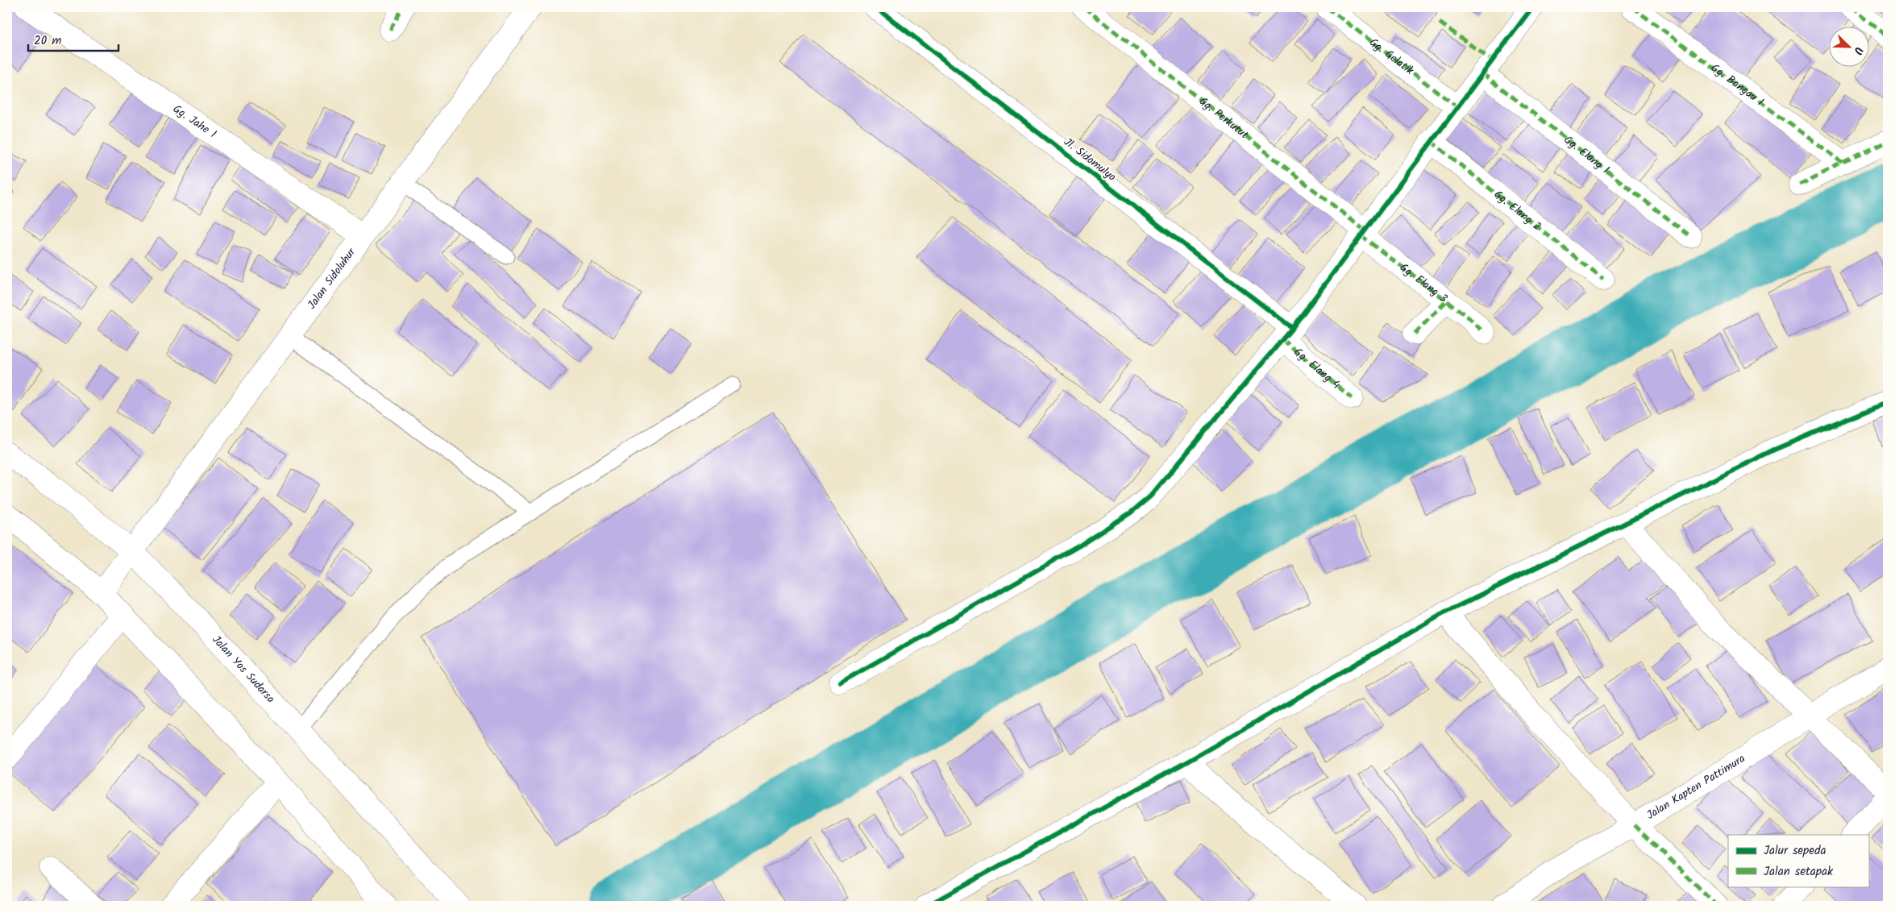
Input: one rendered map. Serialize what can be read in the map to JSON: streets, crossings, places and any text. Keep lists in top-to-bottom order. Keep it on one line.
{"streets":{"street":["Gg. Gelatik","Gg. Bangau 1","Gg. Perkutut","Gg. Jahe 1","Gg. Elang 1","Jl. Sidomulyo","Gg. Elang 2","Jalan Sidoluhur","Gg. Elang 3","Gg. Elang 4","Jalan Yos Sudarso","Jalan Kapten Pattimura"]},"crossings":[["Gg. Perkutut","Gg. Elang 3"],["Gg. Jahe 1","Jalan Sidoluhur"],["Jl. Sidomulyo","Gg. Elang 4"],["Jalan Sidoluhur","Jalan Yos Sudarso"]],"legend":["Jalur sepeda","Jalan setapak"],"scale_bar":"20 m","north":"bottom right"}
